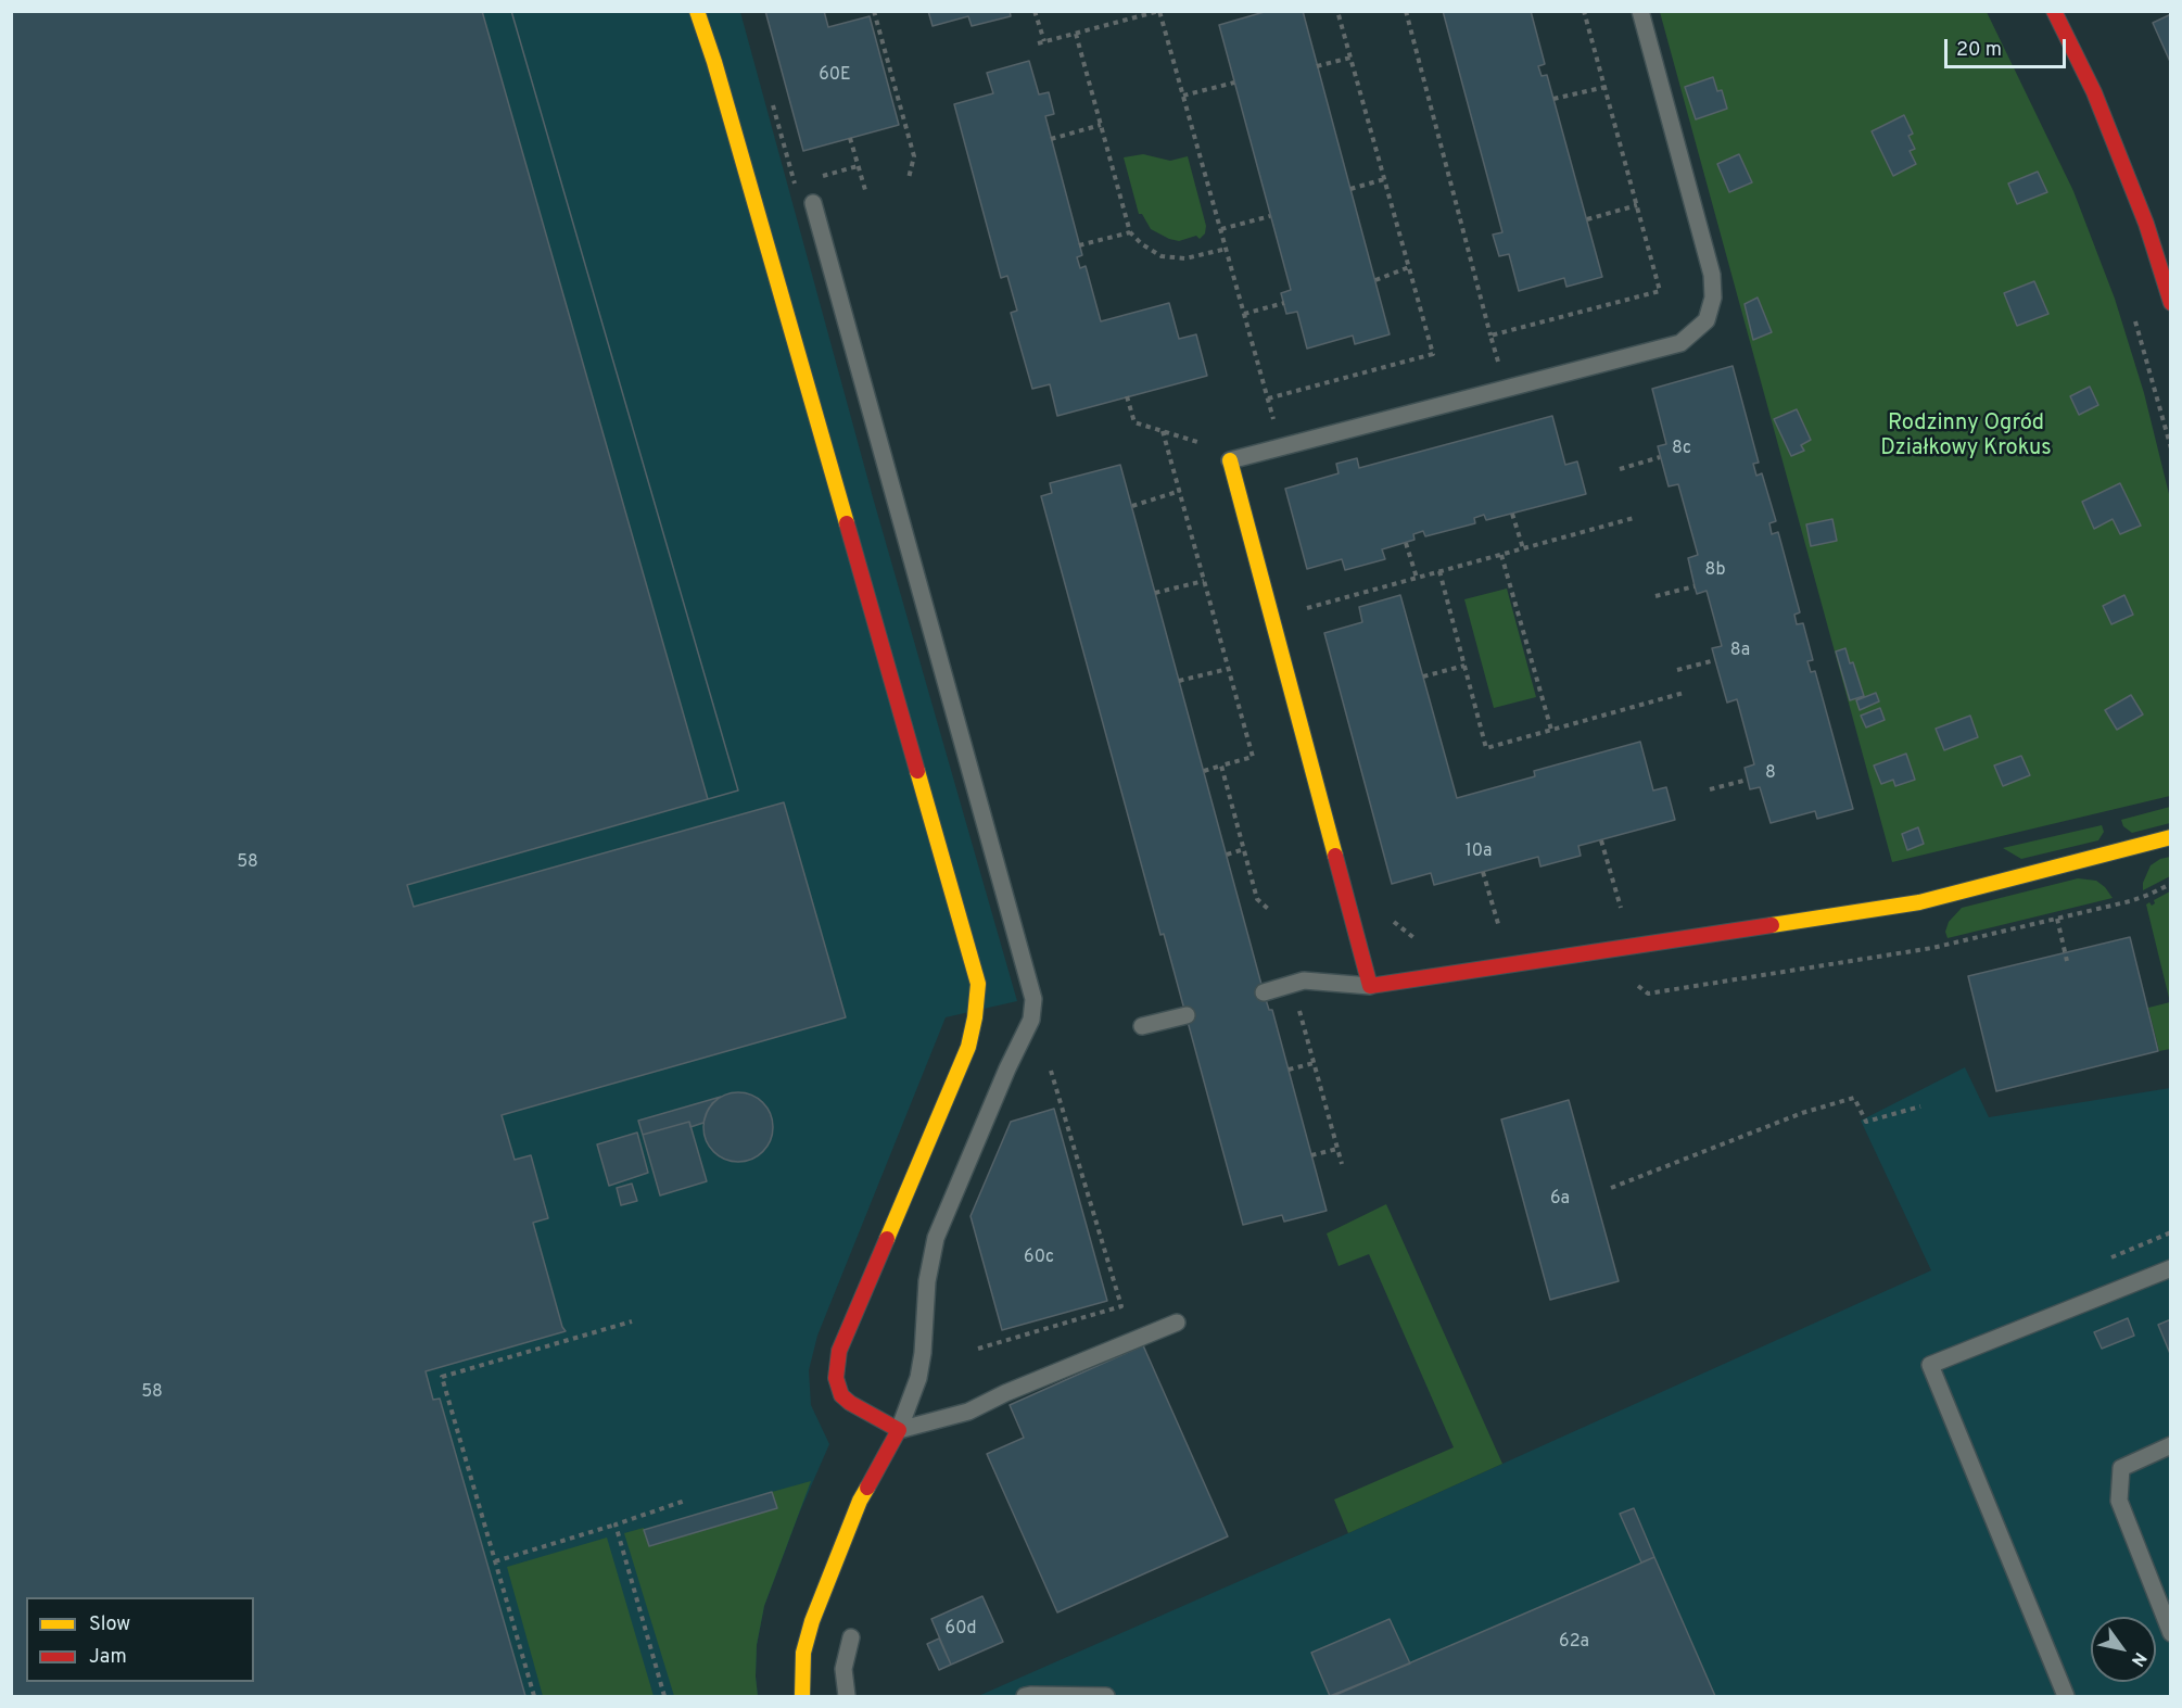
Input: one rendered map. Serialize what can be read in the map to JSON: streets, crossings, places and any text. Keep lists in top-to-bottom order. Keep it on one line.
{"parks":["Rodzinny Ogród Działkowy Krokus"],"house_numbers":["60E","8c","8b","8a","8","10a","58","6a","60c","58","60d","62a"],"legend":["Slow","Jam"],"scale_bar":"20 m","north":"bottom right"}
